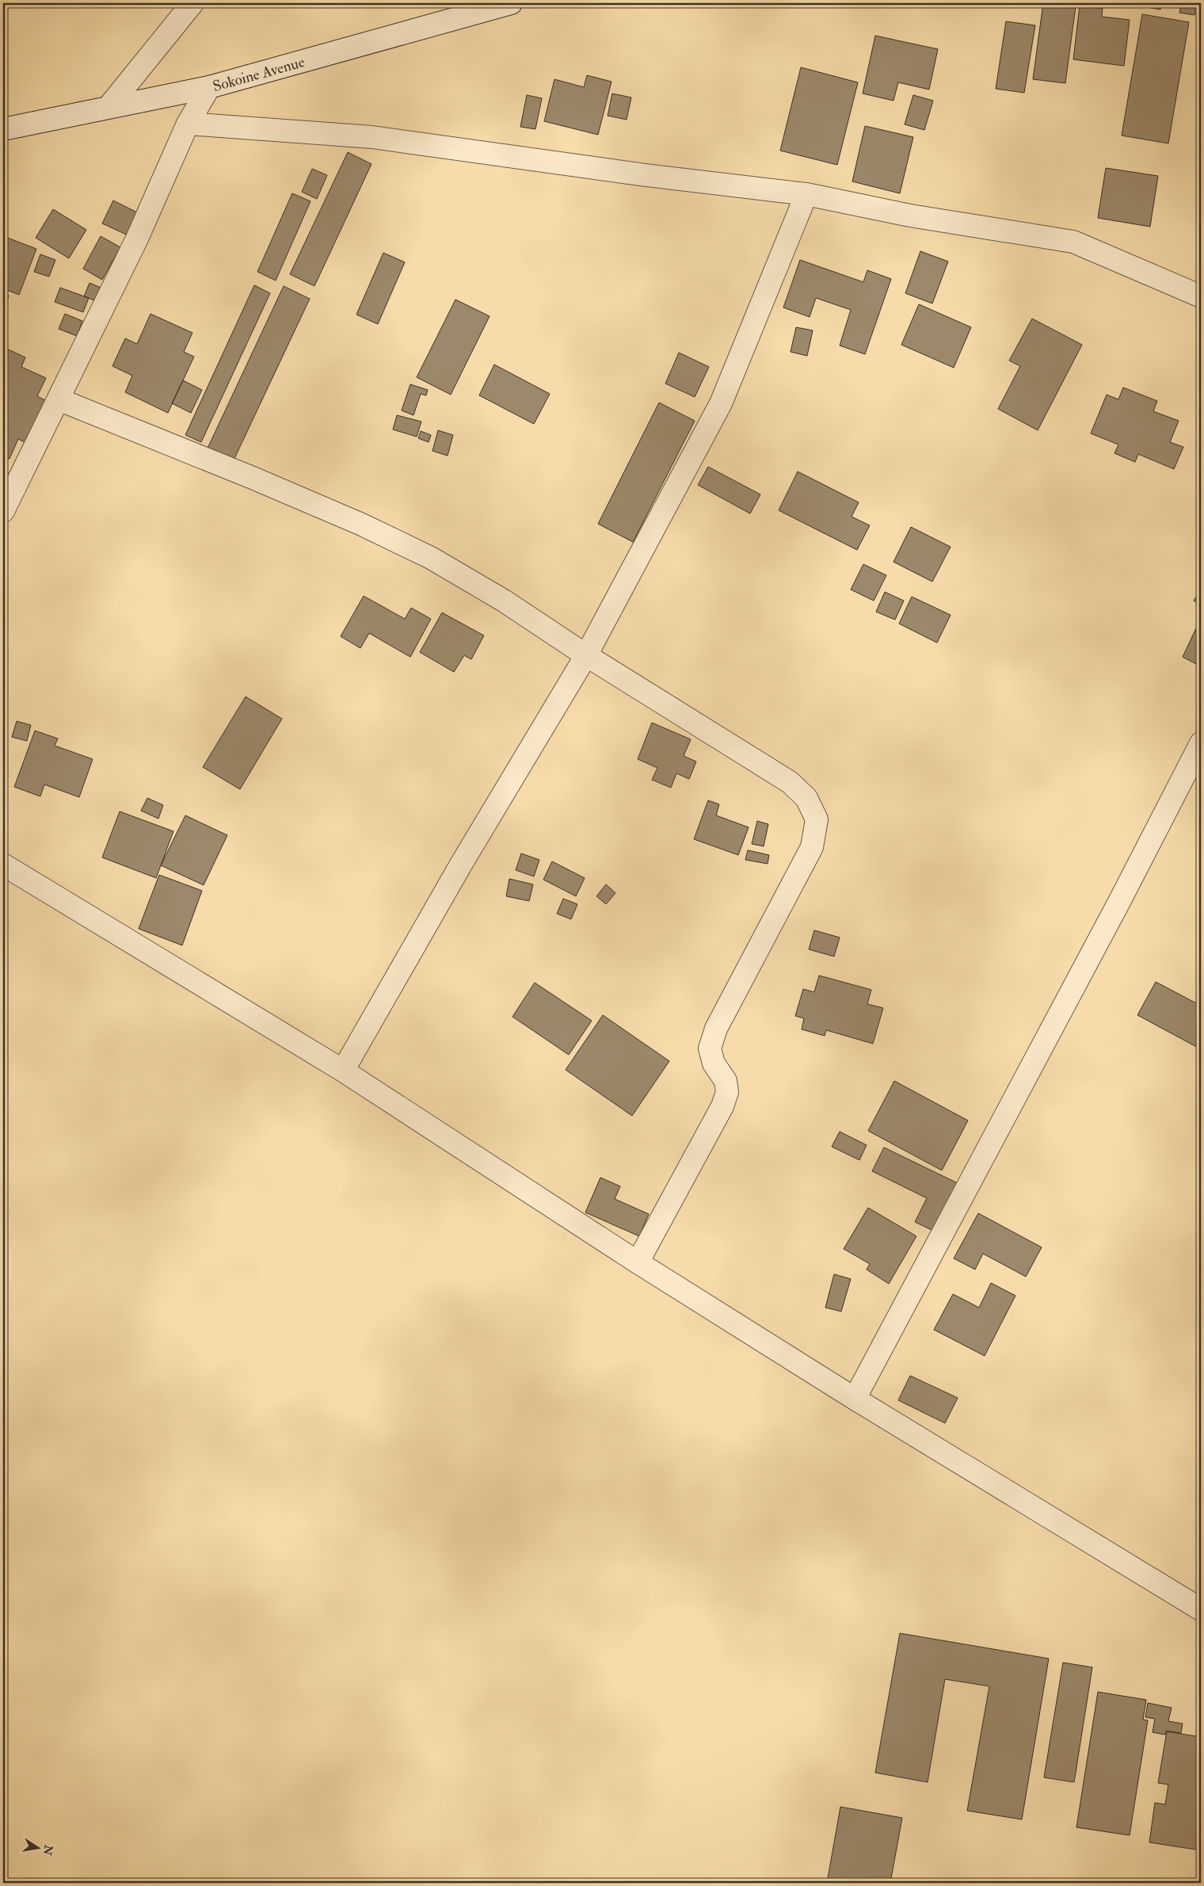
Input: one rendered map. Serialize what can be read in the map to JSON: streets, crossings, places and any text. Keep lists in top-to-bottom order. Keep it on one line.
{"streets":{"street":["Sokoine Avenue"]},"north":"right"}
